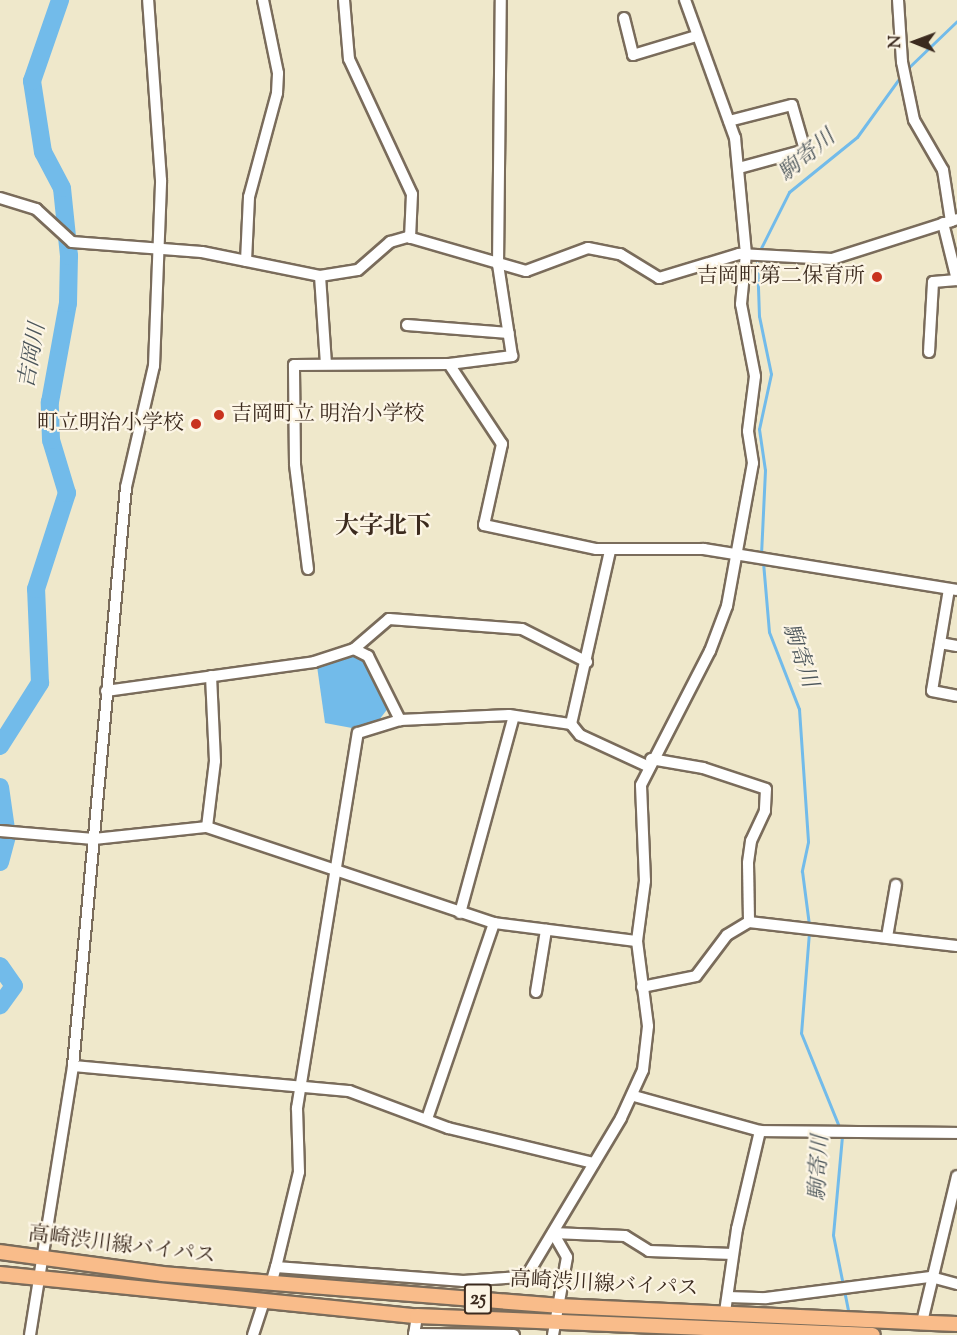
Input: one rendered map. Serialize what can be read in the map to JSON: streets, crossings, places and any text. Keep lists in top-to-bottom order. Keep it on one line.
{"streets":{"main road":["高崎渋川線バイパス","25"]},"districts":["大字北下"],"water":["駒寄川","吉岡川"],"places":["吉岡町第二保育所","吉岡町立 明治小学校","町立明治小学校"],"north":"left"}
